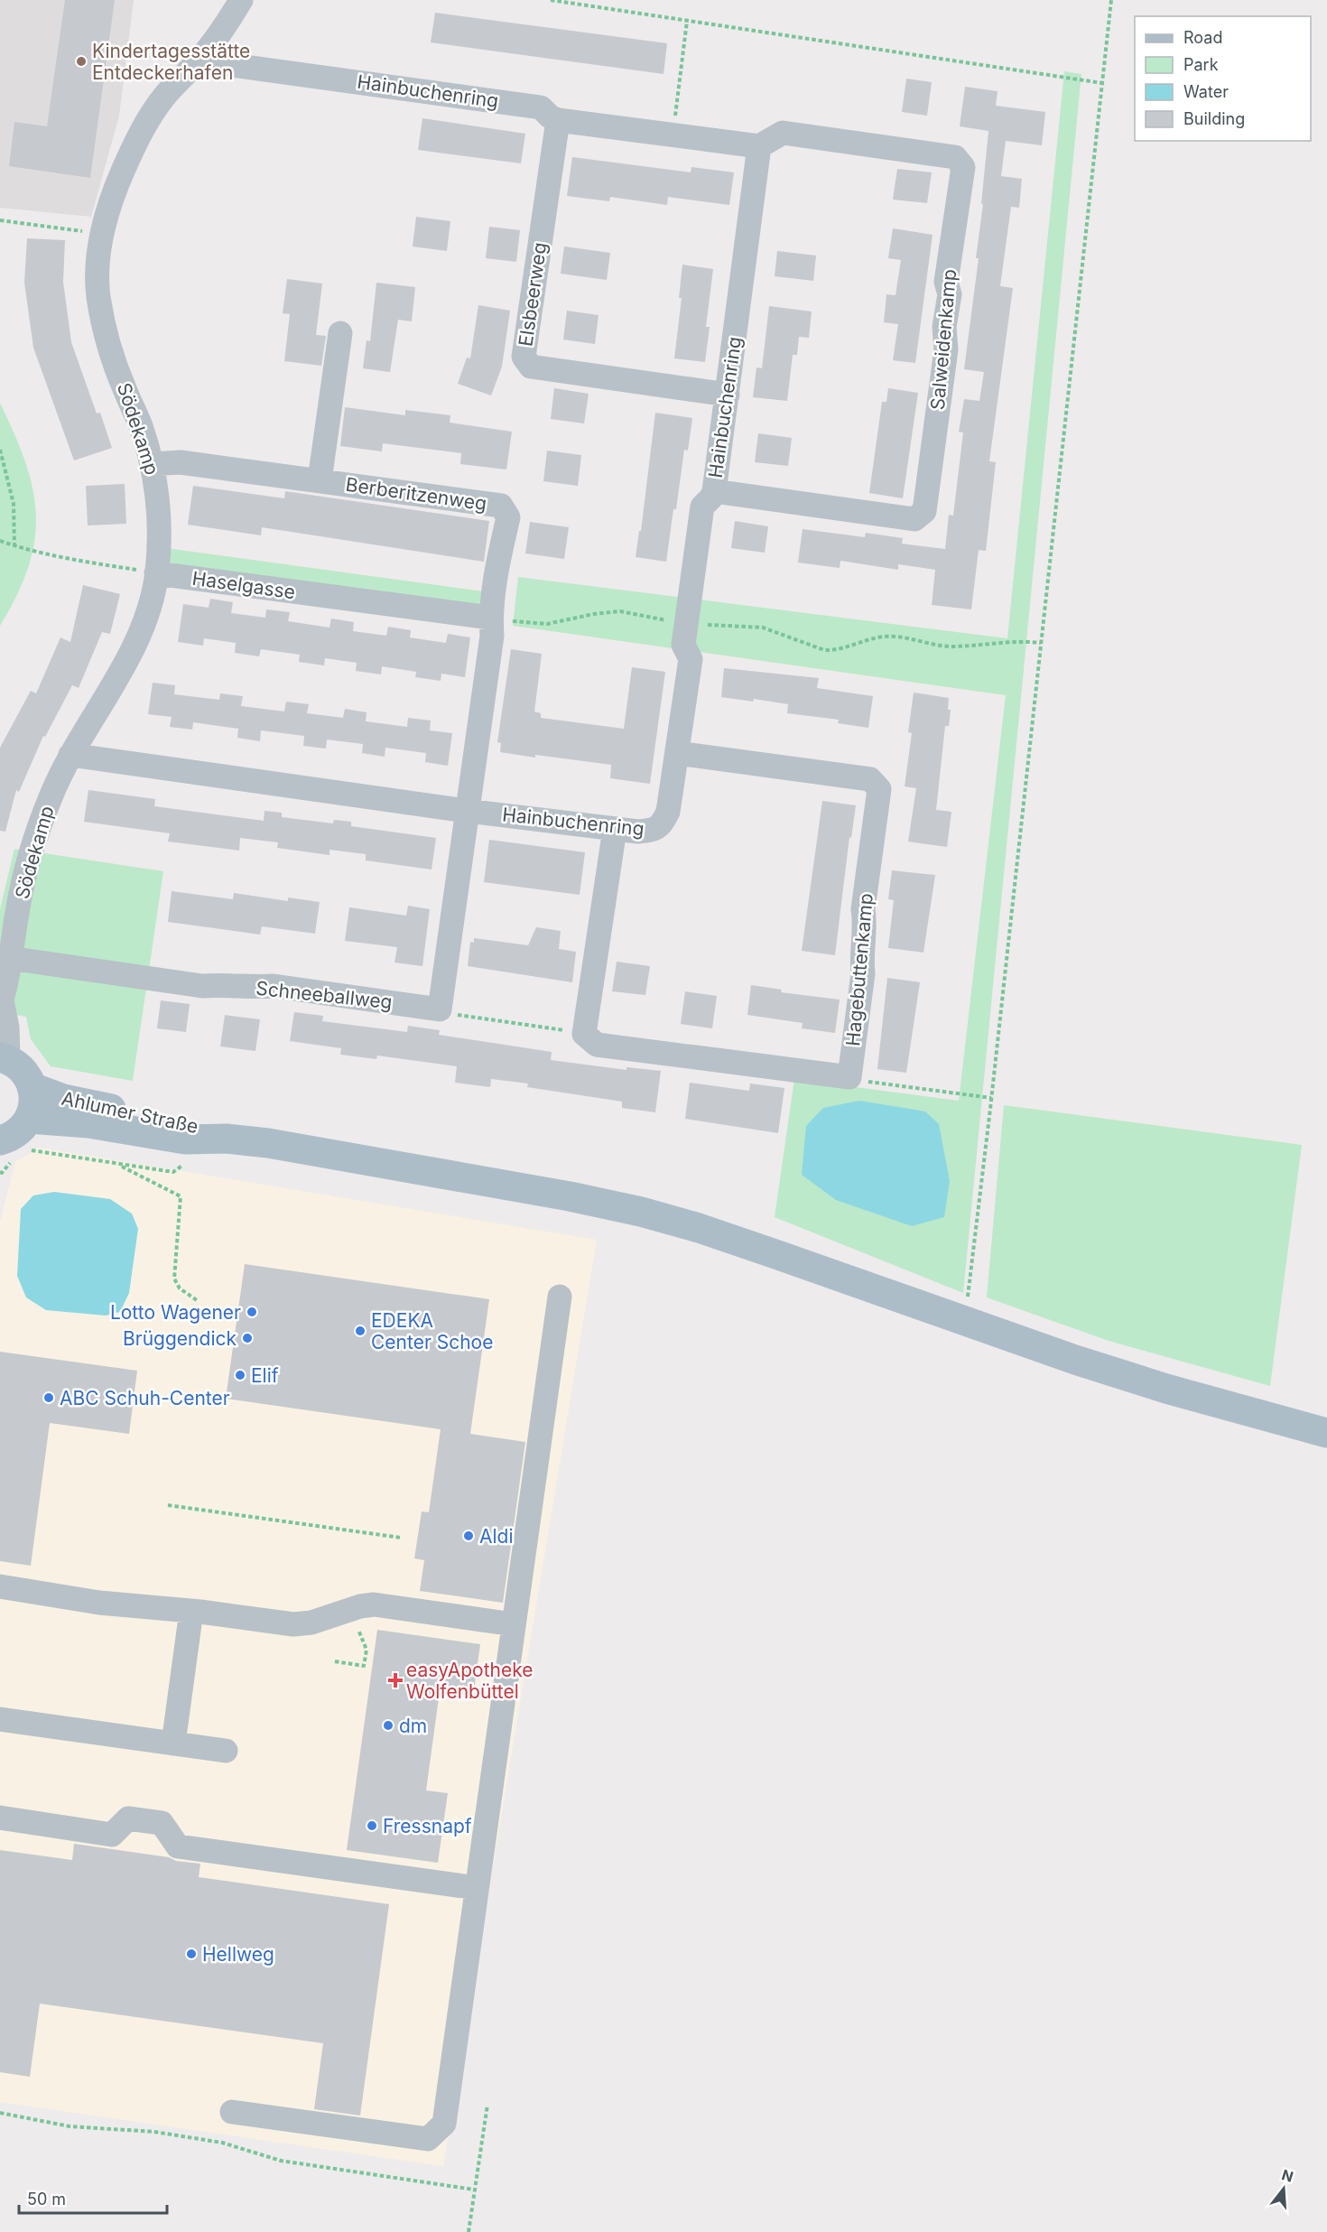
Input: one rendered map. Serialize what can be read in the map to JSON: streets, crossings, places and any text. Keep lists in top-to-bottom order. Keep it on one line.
{"streets":{"main road":["Ahlumer Straße"],"street":["Hainbuchenring","Elsbeerweg","Salweidenkamp","Södekamp","Berberitzenweg","Haselgasse","Hagebuttenkamp","Schneeballweg"]},"crossings":[["Hainbuchenring","Elsbeerweg"],["Hainbuchenring","Salweidenkamp"],["Hainbuchenring","Södekamp"],["Hainbuchenring","Berberitzenweg"],["Hainbuchenring","Hagebuttenkamp"],["Södekamp","Berberitzenweg"],["Södekamp","Haselgasse"],["Södekamp","Schneeballweg"],["Berberitzenweg","Haselgasse"]],"places":{"other":["Kindertagesstätte Entdeckerhafen","Lotto Wagener","EDEKA Center Schoe","Brüggendick","Elif","ABC Schuh-Center","Aldi","dm","Fressnapf","Hellweg"],"health":["easyApotheke Wolfenbüttel"]},"legend":["Road","Park","Water","Building"],"scale_bar":"50 m","north":"top"}
